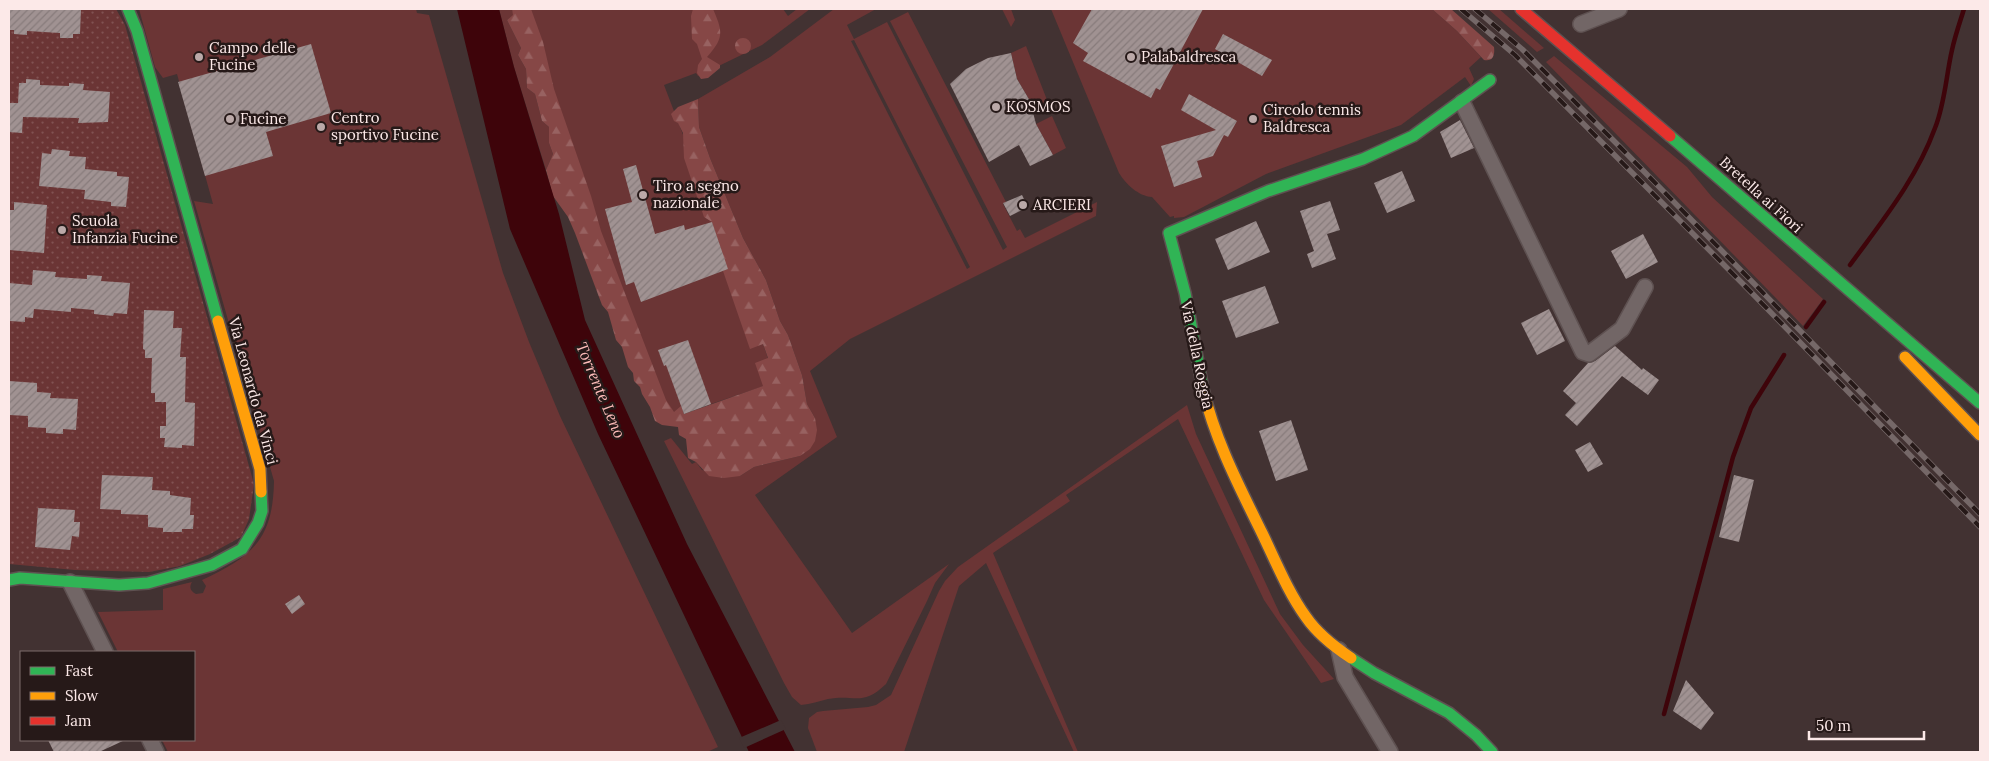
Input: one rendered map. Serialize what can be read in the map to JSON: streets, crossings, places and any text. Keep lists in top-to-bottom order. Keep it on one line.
{"streets":{"street":["Bretella ai Fiori","Via della Roggia","Via Leonardo da Vinci"]},"water":["Torrente Leno"],"places":["Campo delle Fucine","Palabaldresca","KOSMOS","Fucine","Circolo tennis Baldresca","Centro sportivo Fucine","Tiro a segno nazionale","ARCIERI","Scuola Infanzia Fucine"],"legend":["Fast","Slow","Jam"],"scale_bar":"50 m"}
